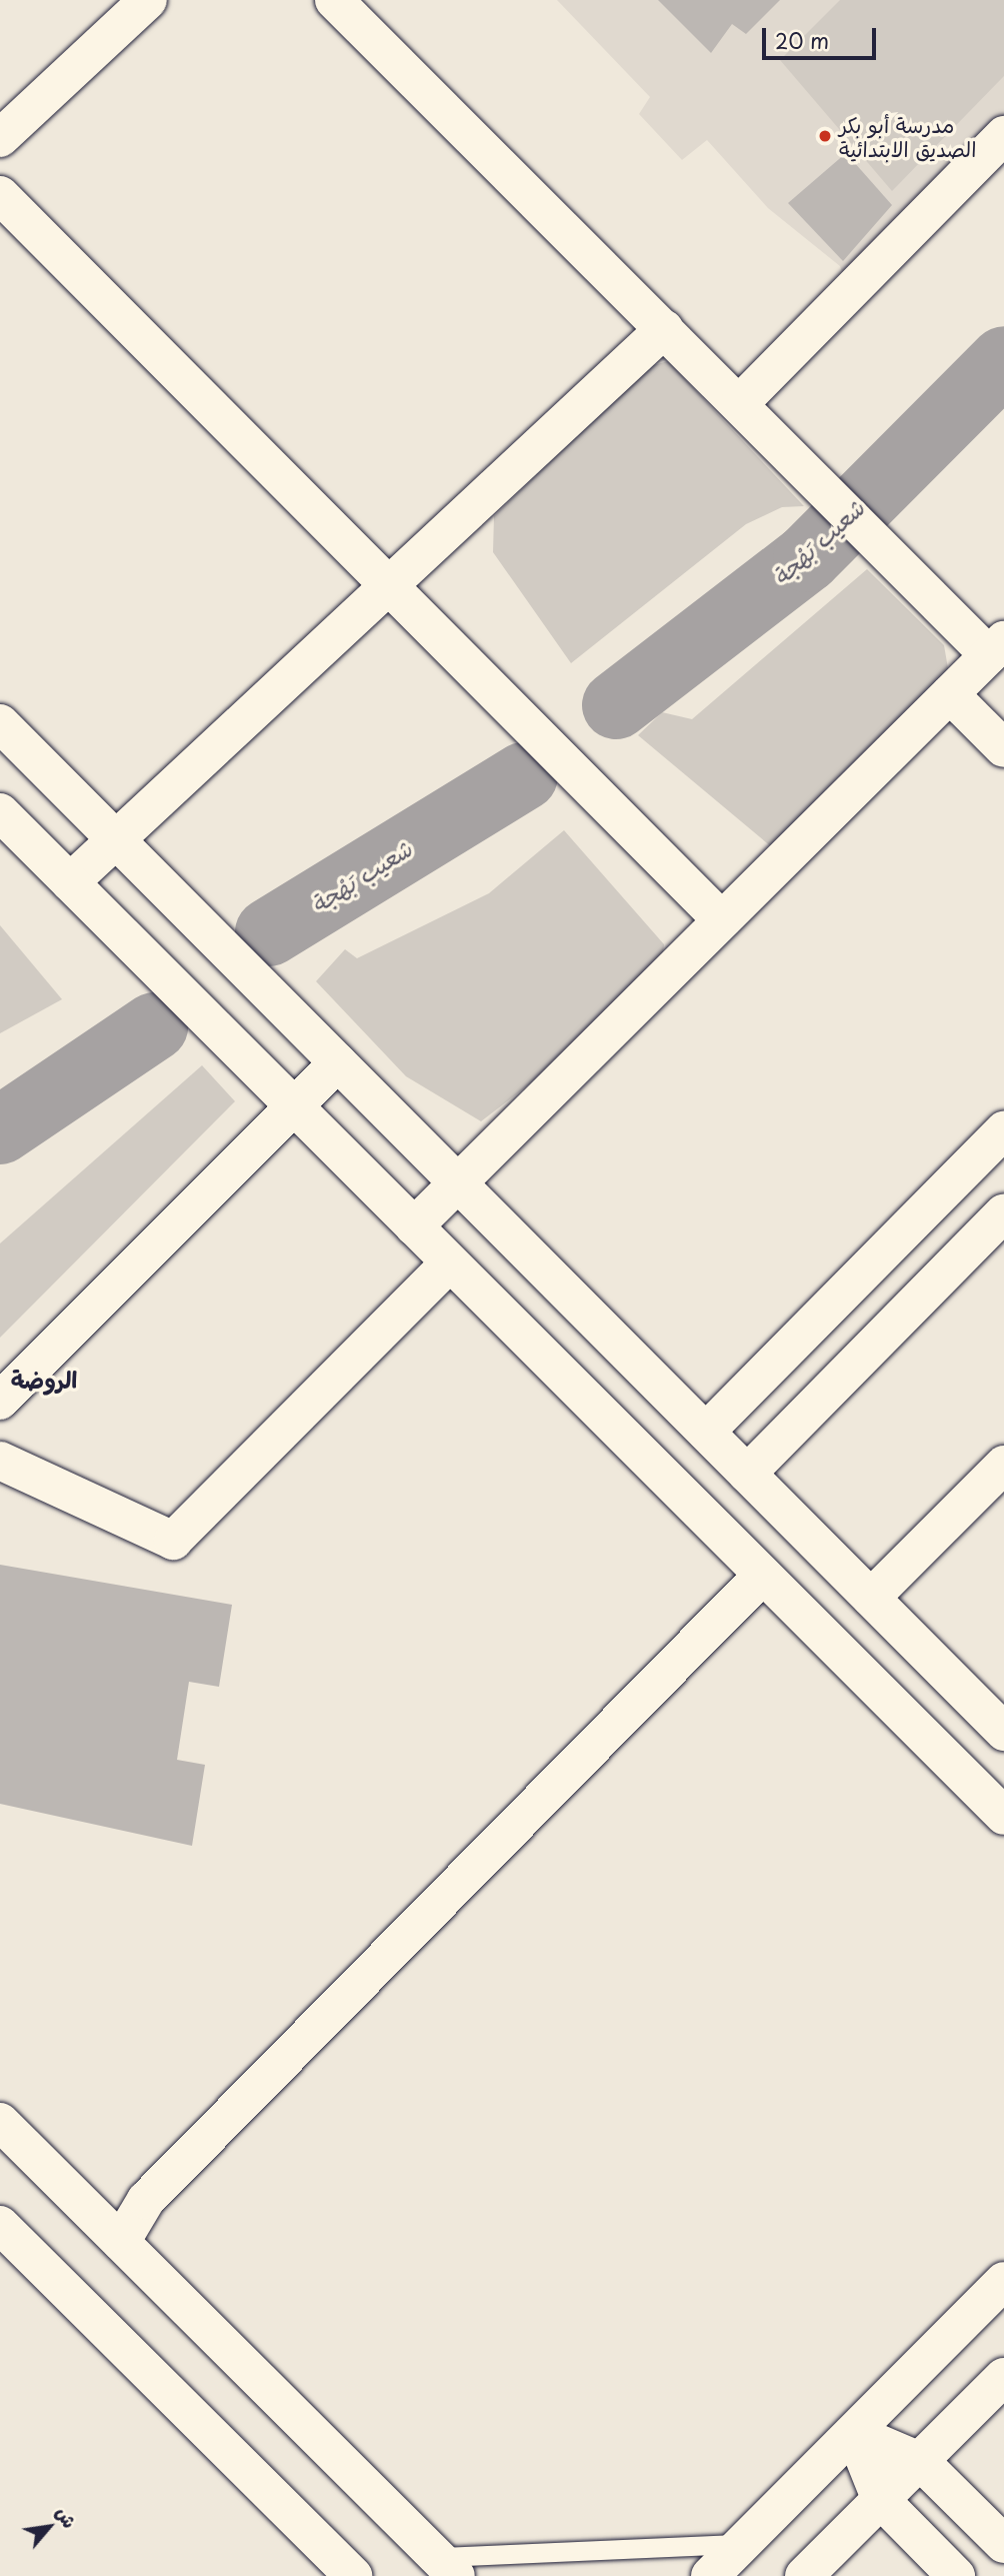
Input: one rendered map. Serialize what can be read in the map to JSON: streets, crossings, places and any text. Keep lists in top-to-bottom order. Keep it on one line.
{"districts":["الروضة"],"water":["شعيب بَهْجة"],"places":["مدرسة أبو بكر الصديق الابتدائية"],"scale_bar":"20 m","north":"top right"}
